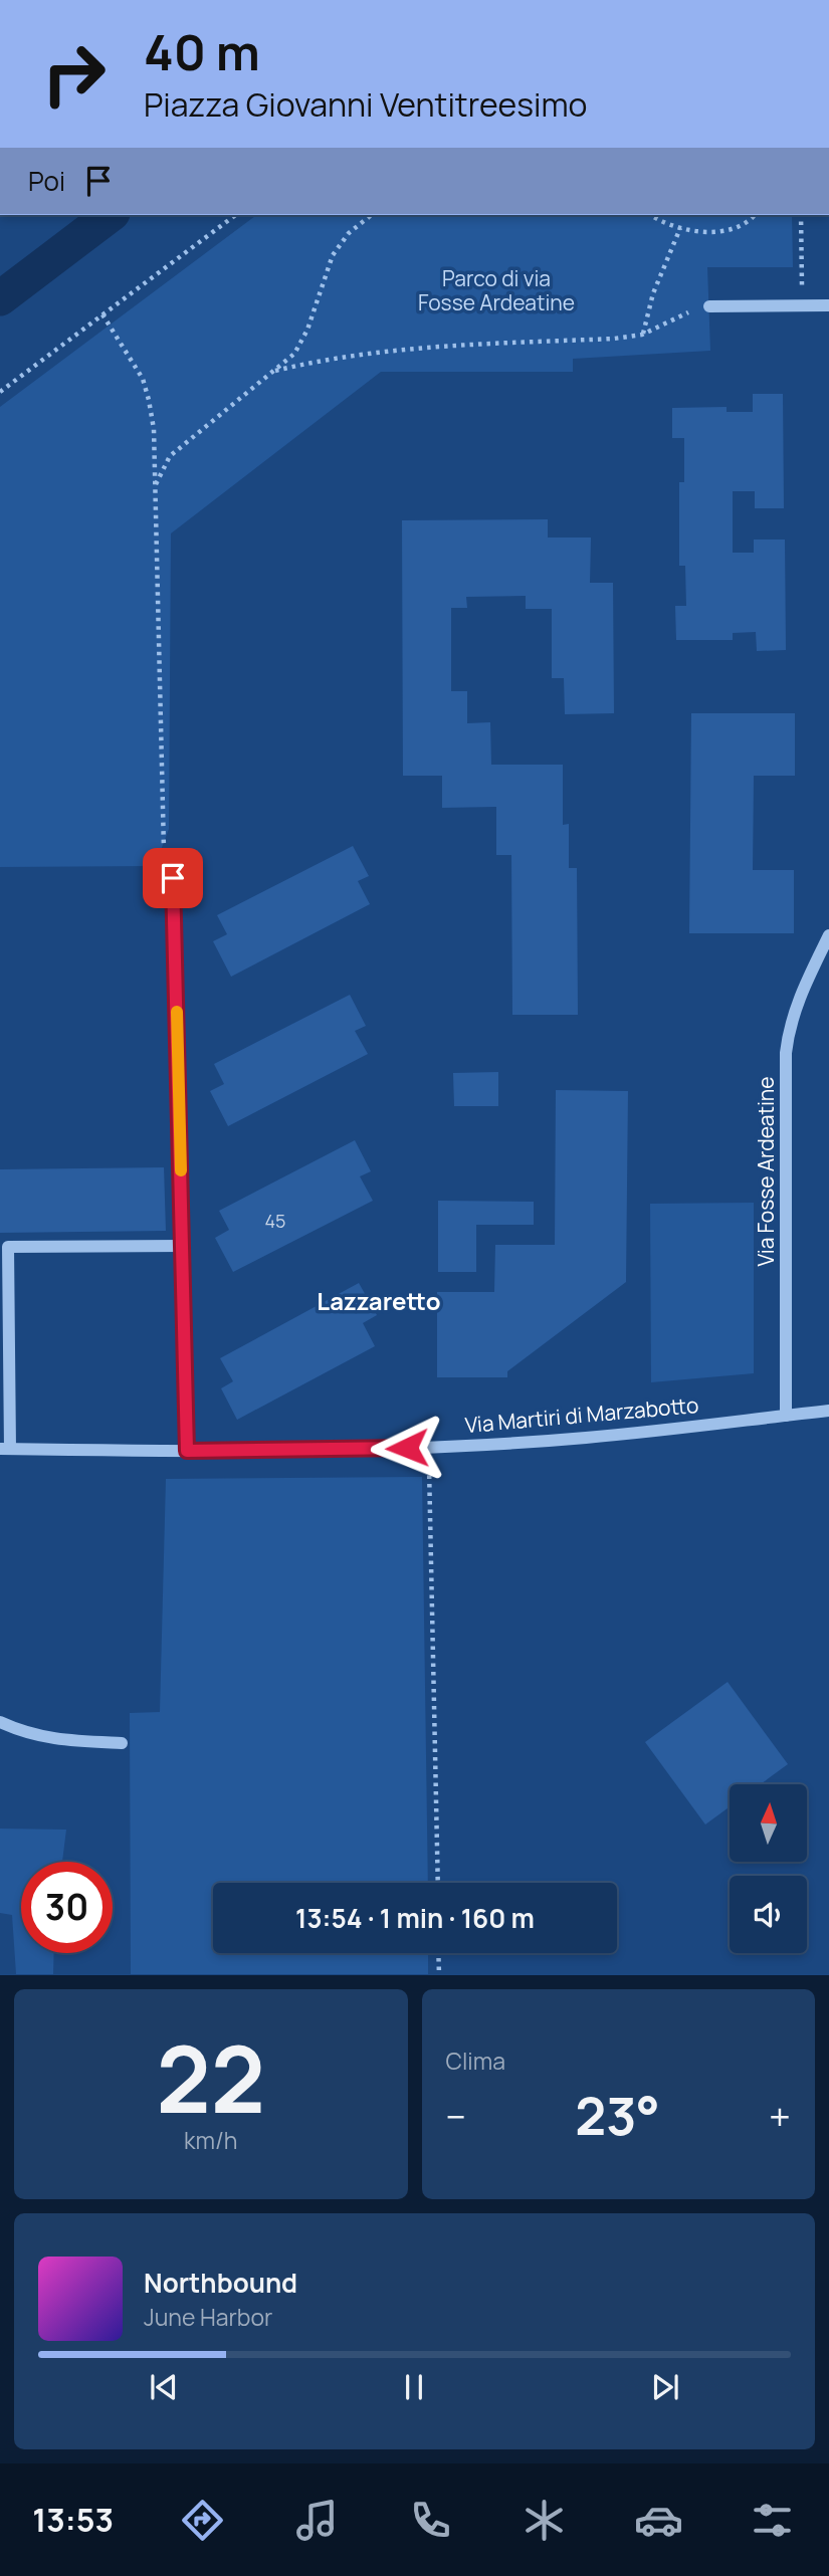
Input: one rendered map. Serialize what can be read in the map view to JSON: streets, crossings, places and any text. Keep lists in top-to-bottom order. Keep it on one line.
{"streets":{"street":["Via Fosse Ardeatine","Via Martiri di Marzabotto"]},"crossings":[["Via Fosse Ardeatine","Via Martiri di Marzabotto"]],"districts":["Lazzaretto"],"parks":["Parco di via Fosse Ardeatine"],"house_numbers":["45"],"north":"top","page":{"turn":["40 m","Piazza Giovanni Ventitreesimo"],"then":"Poi","limit":"30","trip":"13:54 · 1 min · 160 m","tile":[["22","km/h"],"Clima"],"heat":["−","23°","+"],"song":["Northbound","June Harbor"],"tabs":"13:53"}}
